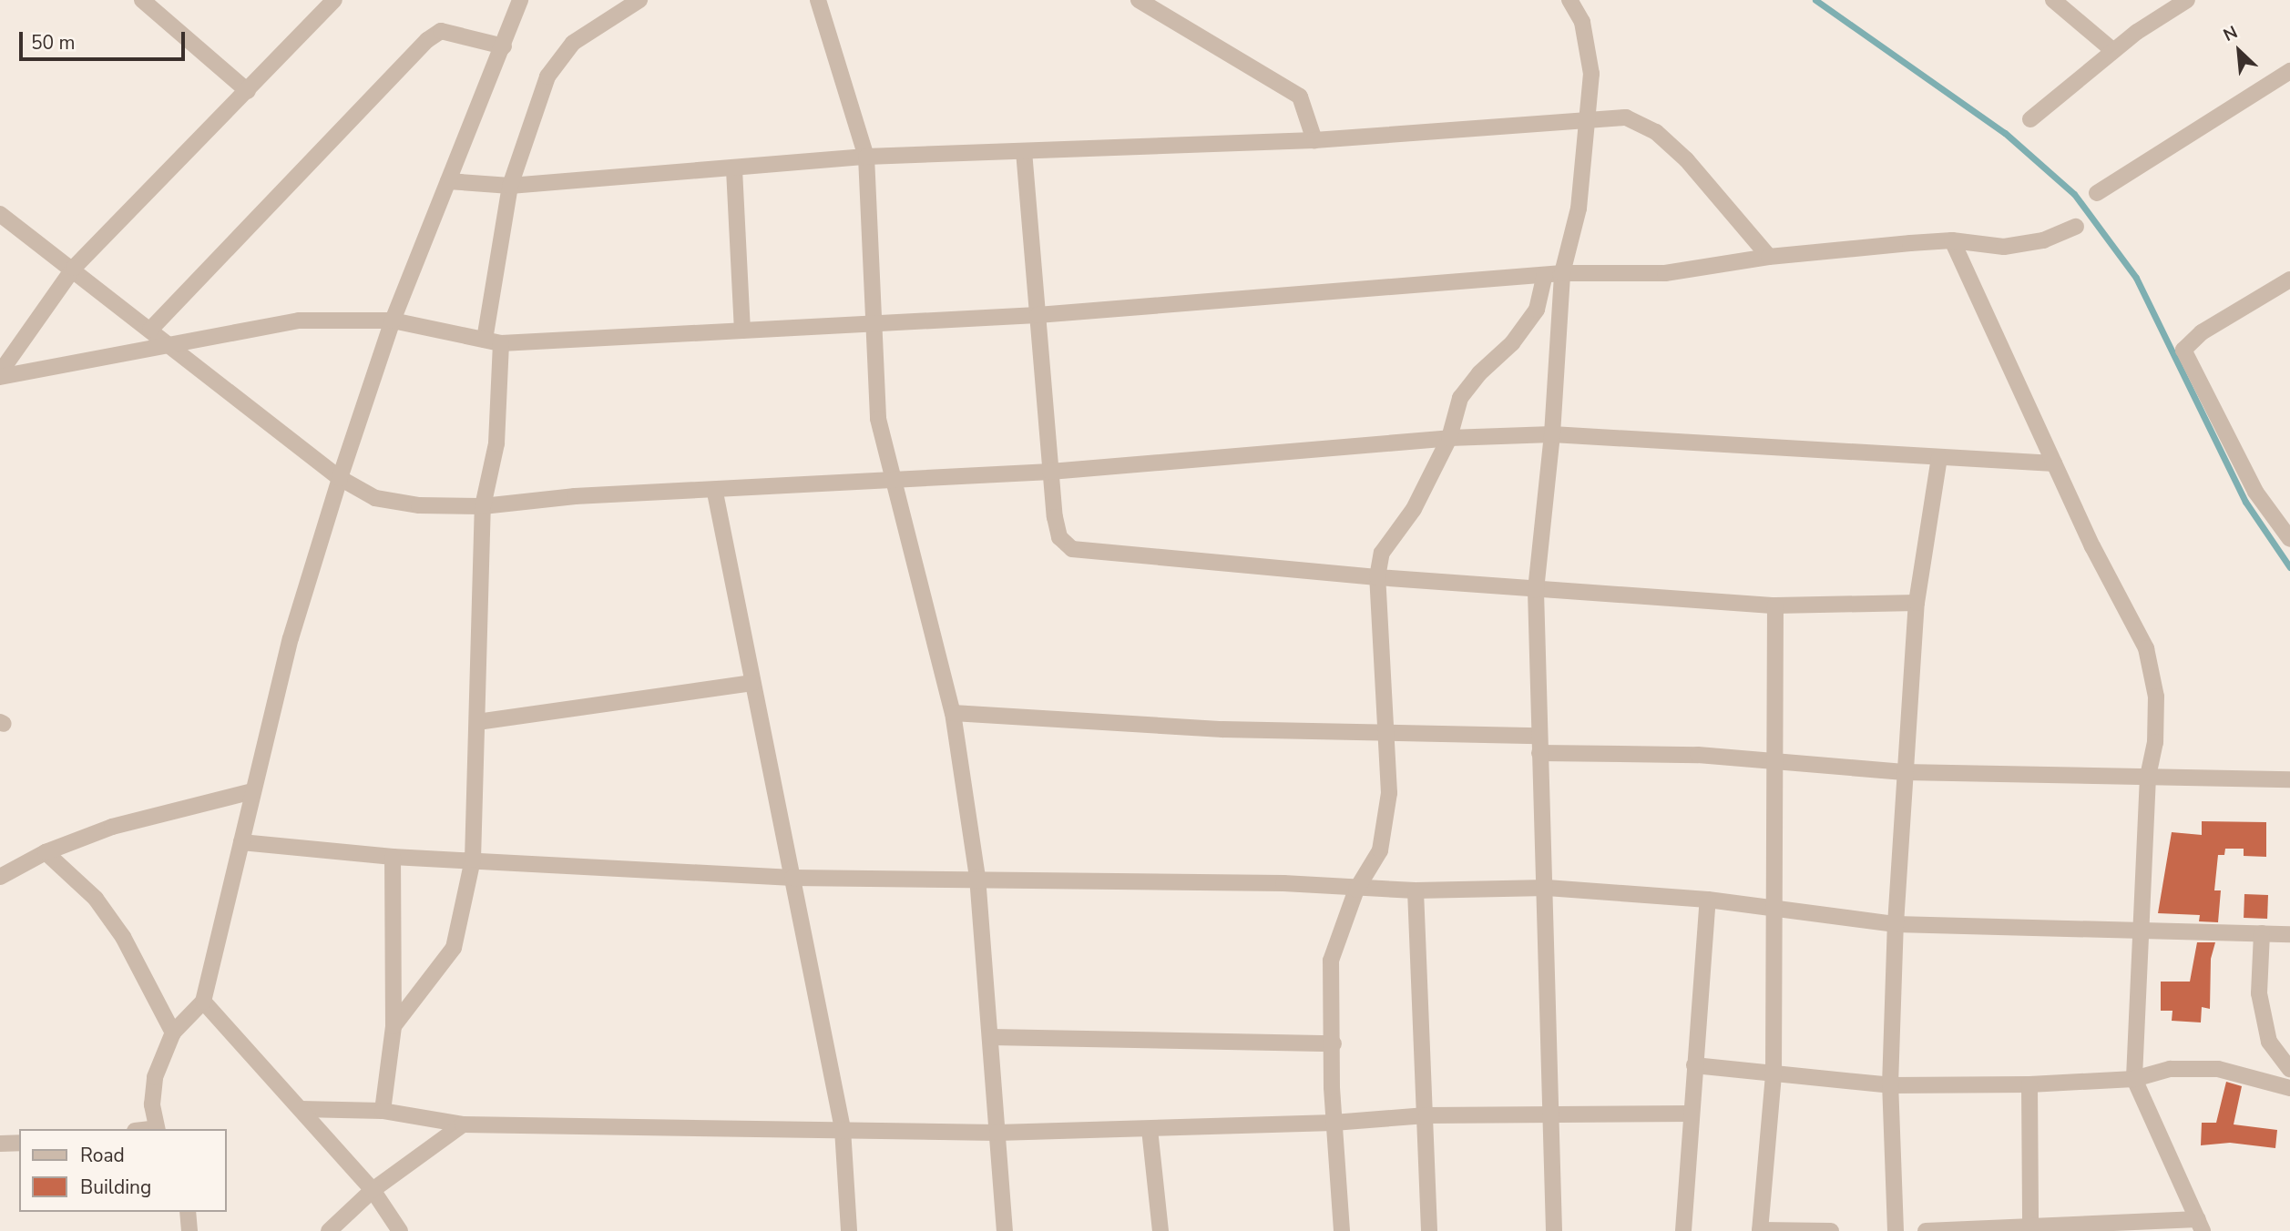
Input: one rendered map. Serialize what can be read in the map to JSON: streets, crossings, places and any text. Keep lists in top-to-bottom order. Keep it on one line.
{"legend":["Road","Building"],"scale_bar":"50 m","north":"top left"}
